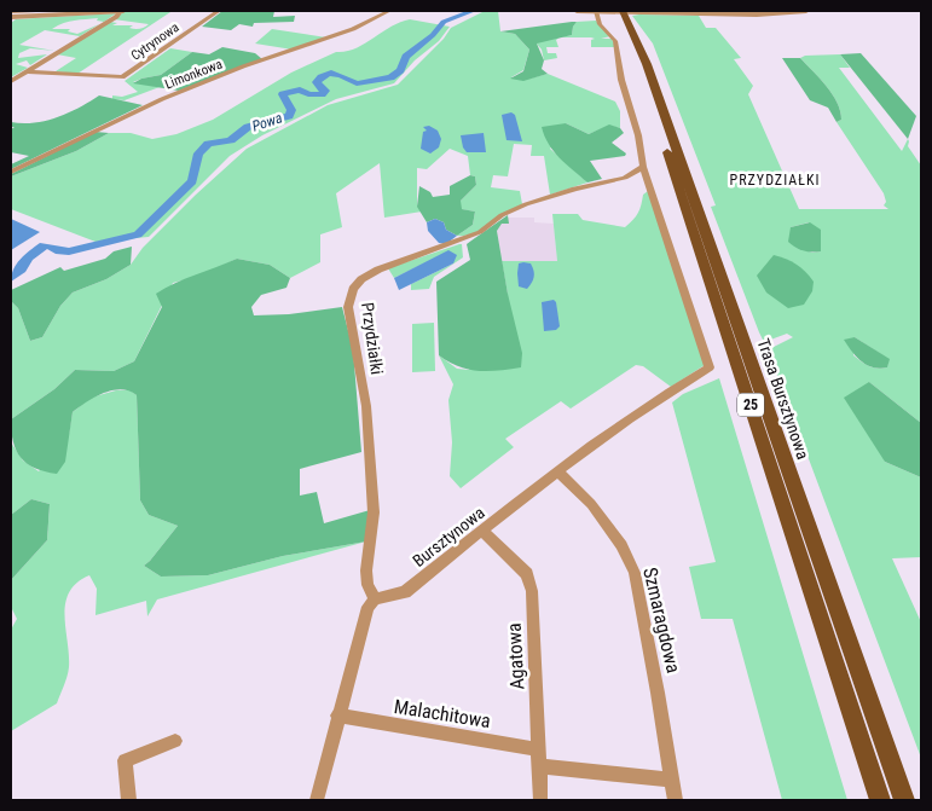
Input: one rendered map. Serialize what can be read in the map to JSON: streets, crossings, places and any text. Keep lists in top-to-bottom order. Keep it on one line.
{"streets":{"main road":["Trasa Bursztynowa","25"],"street":["Cytrynowa","Limonkowa","Przydziałki","Bursztynowa","Szmaragdowa","Agatowa","Malachitowa"]},"crossings":[["Przydziałki","Bursztynowa"],["Bursztynowa","Szmaragdowa"],["Bursztynowa","Agatowa"],["Agatowa","Malachitowa"]],"districts":["PRZYDZIAŁKI"],"water":["Powa"]}
